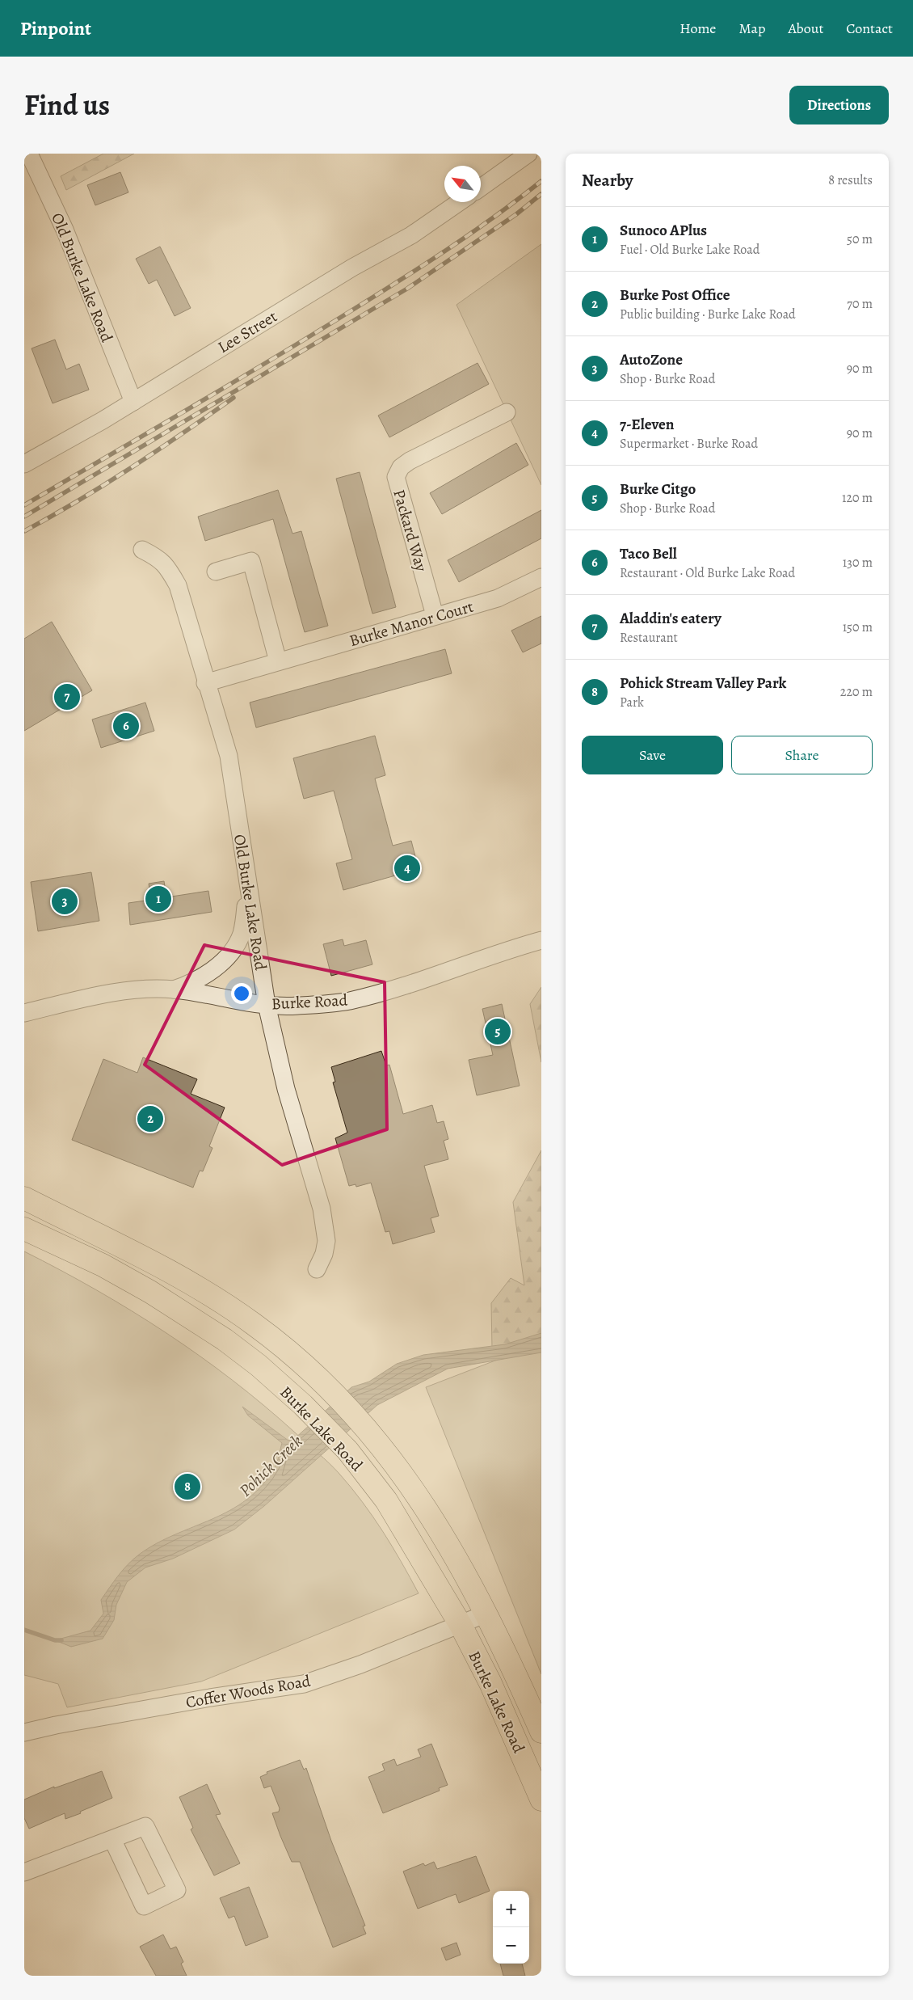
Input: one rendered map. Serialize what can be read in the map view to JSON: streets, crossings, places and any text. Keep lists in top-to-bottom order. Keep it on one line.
{"streets":{"main road":["Burke Lake Road"],"street":["Old Burke Lake Road","Lee Street","Packard Way","Burke Manor Court","Burke Road","Coffer Woods Road"]},"crossings":[["Old Burke Lake Road","Lee Street"],["Old Burke Lake Road","Burke Manor Court"],["Old Burke Lake Road","Burke Road"],["Packard Way","Burke Manor Court"],["Burke Lake Road","Coffer Woods Road"]],"water":["Pohick Creek"],"north":"top left","page":{"header":"Pinpoint","nav":["Home","Map","About","Contact"],"title":"Find us","buttons":["Directions",["Save","Share"]],"heading":["Nearby","8 results"],"list":[{"mark":"1","name":"Sunoco APlus","note":"Fuel · Old Burke Lake Road","value":"50 m"},{"mark":"2","name":"Burke Post Office","note":"Public building · Burke Lake Road","value":"70 m"},{"mark":"3","name":"AutoZone","note":"Shop · Burke Road","value":"90 m"},{"mark":"4","name":"7-Eleven","note":"Supermarket · Burke Road","value":"90 m"},{"mark":"5","name":"Burke Citgo","note":"Shop · Burke Road","value":"120 m"},{"mark":"6","name":"Taco Bell","note":"Restaurant · Old Burke Lake Road","value":"130 m"},{"mark":"7","name":"Aladdin's eatery","note":"Restaurant","value":"150 m"},{"mark":"8","name":"Pohick Stream Valley Park","note":"Park","value":"220 m"}],"pins":["7","6","4","1","3","5","2","8"],"map_buttons":["+","−"]}}
